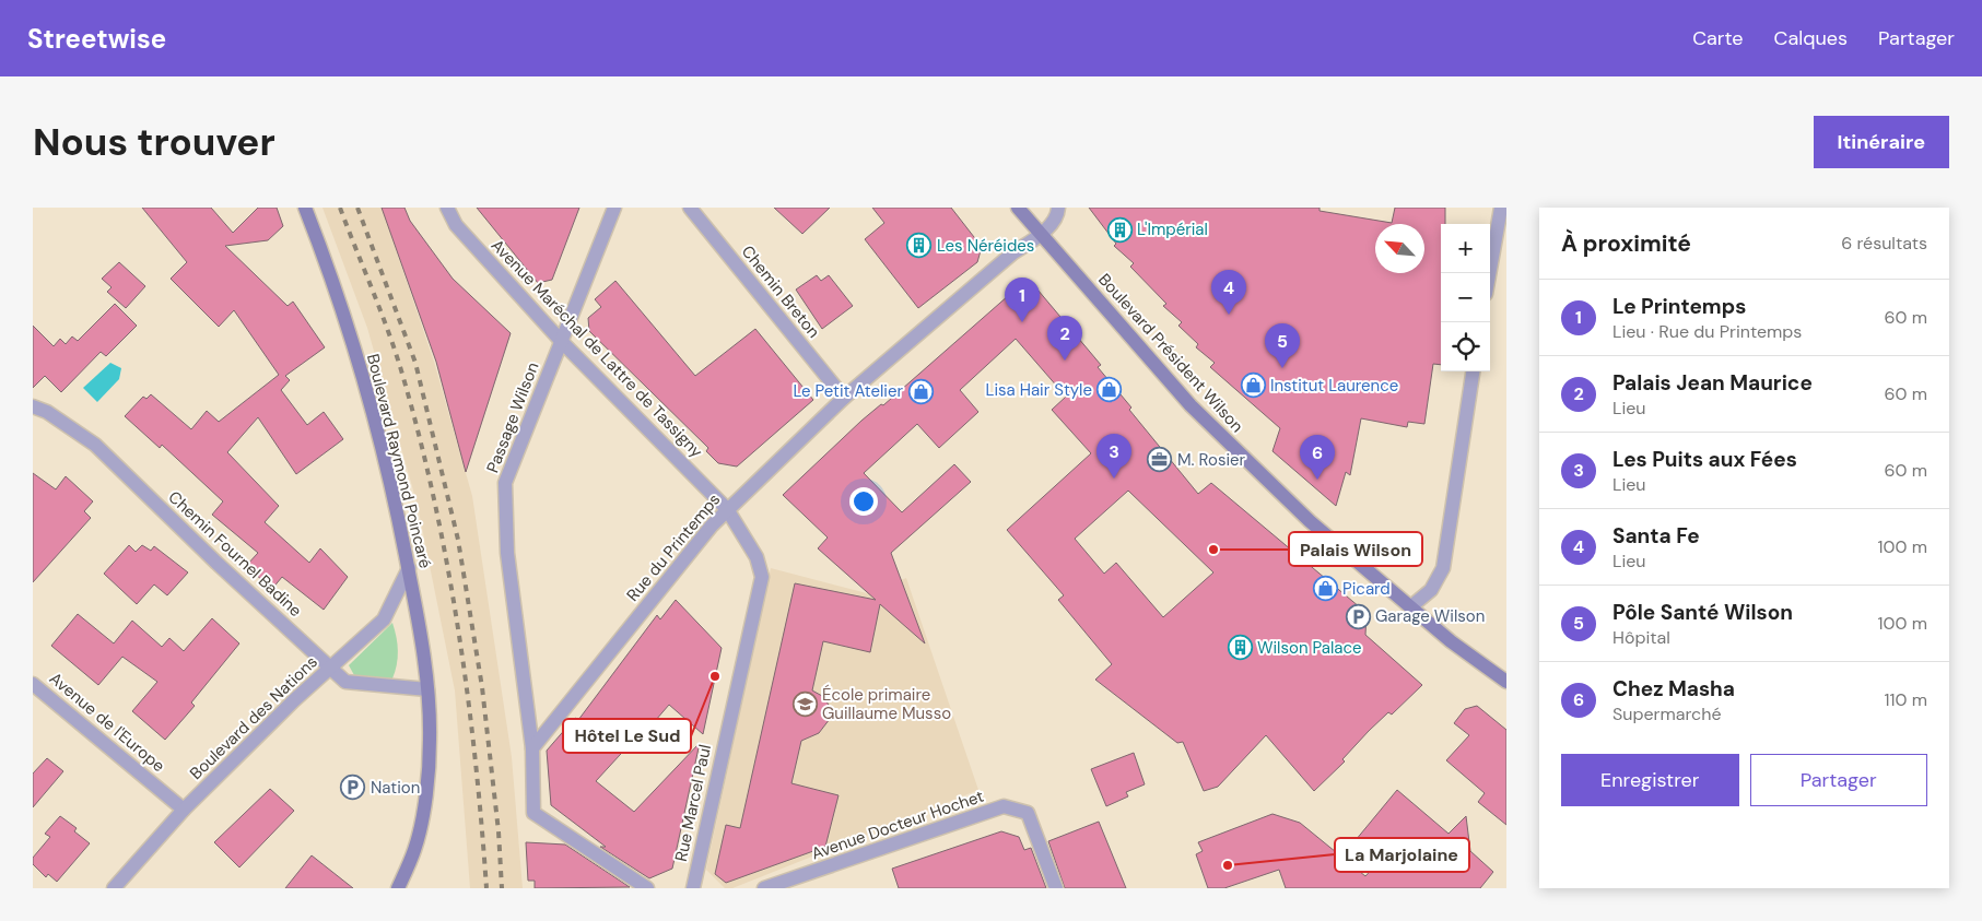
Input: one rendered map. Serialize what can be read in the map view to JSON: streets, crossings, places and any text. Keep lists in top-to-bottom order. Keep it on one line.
{"streets":{"main road":["Boulevard Président Wilson","Boulevard Raymond Poincaré"],"street":["Chemin Breton","Avenue Maréchal de Lattre de Tassigny","Passage Wilson","Rue du Printemps","Chemin Fournel Badine","Boulevard des Nations","Avenue de l'Europe","Rue Marcel Paul","Avenue Docteur Hochet"]},"crossings":[["Chemin Breton","Rue du Printemps"],["Avenue Maréchal de Lattre de Tassigny","Passage Wilson"],["Avenue Maréchal de Lattre de Tassigny","Rue du Printemps"],["Avenue Maréchal de Lattre de Tassigny","Rue Marcel Paul"],["Boulevard Président Wilson","Rue du Printemps"],["Passage Wilson","Rue du Printemps"],["Boulevard Raymond Poincaré","Chemin Fournel Badine"],["Boulevard Raymond Poincaré","Boulevard des Nations"],["Rue du Printemps","Rue Marcel Paul"],["Chemin Fournel Badine","Boulevard des Nations"],["Boulevard des Nations","Avenue de l'Europe"]],"places":{"building":["L'Impérial","Les Néréides","Wilson Palace"],"shop":["Institut Laurence","Lisa Hair Style","Le Petit Atelier","Picard"],"office":["M. Rosier"],"other":["Palais Wilson","Hôtel Le Sud","La Marjolaine"],"parking":["Garage Wilson","Nation"],"school or university":["École primaire Guillaume Musso"]},"north":"top left","page":{"header":"Streetwise","nav":["Carte","Calques","Partager"],"buttons":["Itinéraire",["Enregistrer","Partager"]],"title":"Nous trouver","heading":["À proximité","6 résultats"],"map_buttons":["+","−"],"pins":["4","1","2","5","3","6"],"list":[{"mark":"1","name":"Le Printemps","note":"Lieu · Rue du Printemps","value":"60 m"},{"mark":"2","name":"Palais Jean Maurice","note":"Lieu","value":"60 m"},{"mark":"3","name":"Les Puits aux Fées","note":"Lieu","value":"60 m"},{"mark":"4","name":"Santa Fe","note":"Lieu","value":"100 m"},{"mark":"5","name":"Pôle Santé Wilson","note":"Hôpital","value":"100 m"},{"mark":"6","name":"Chez Masha","note":"Supermarché","value":"110 m"}]}}
